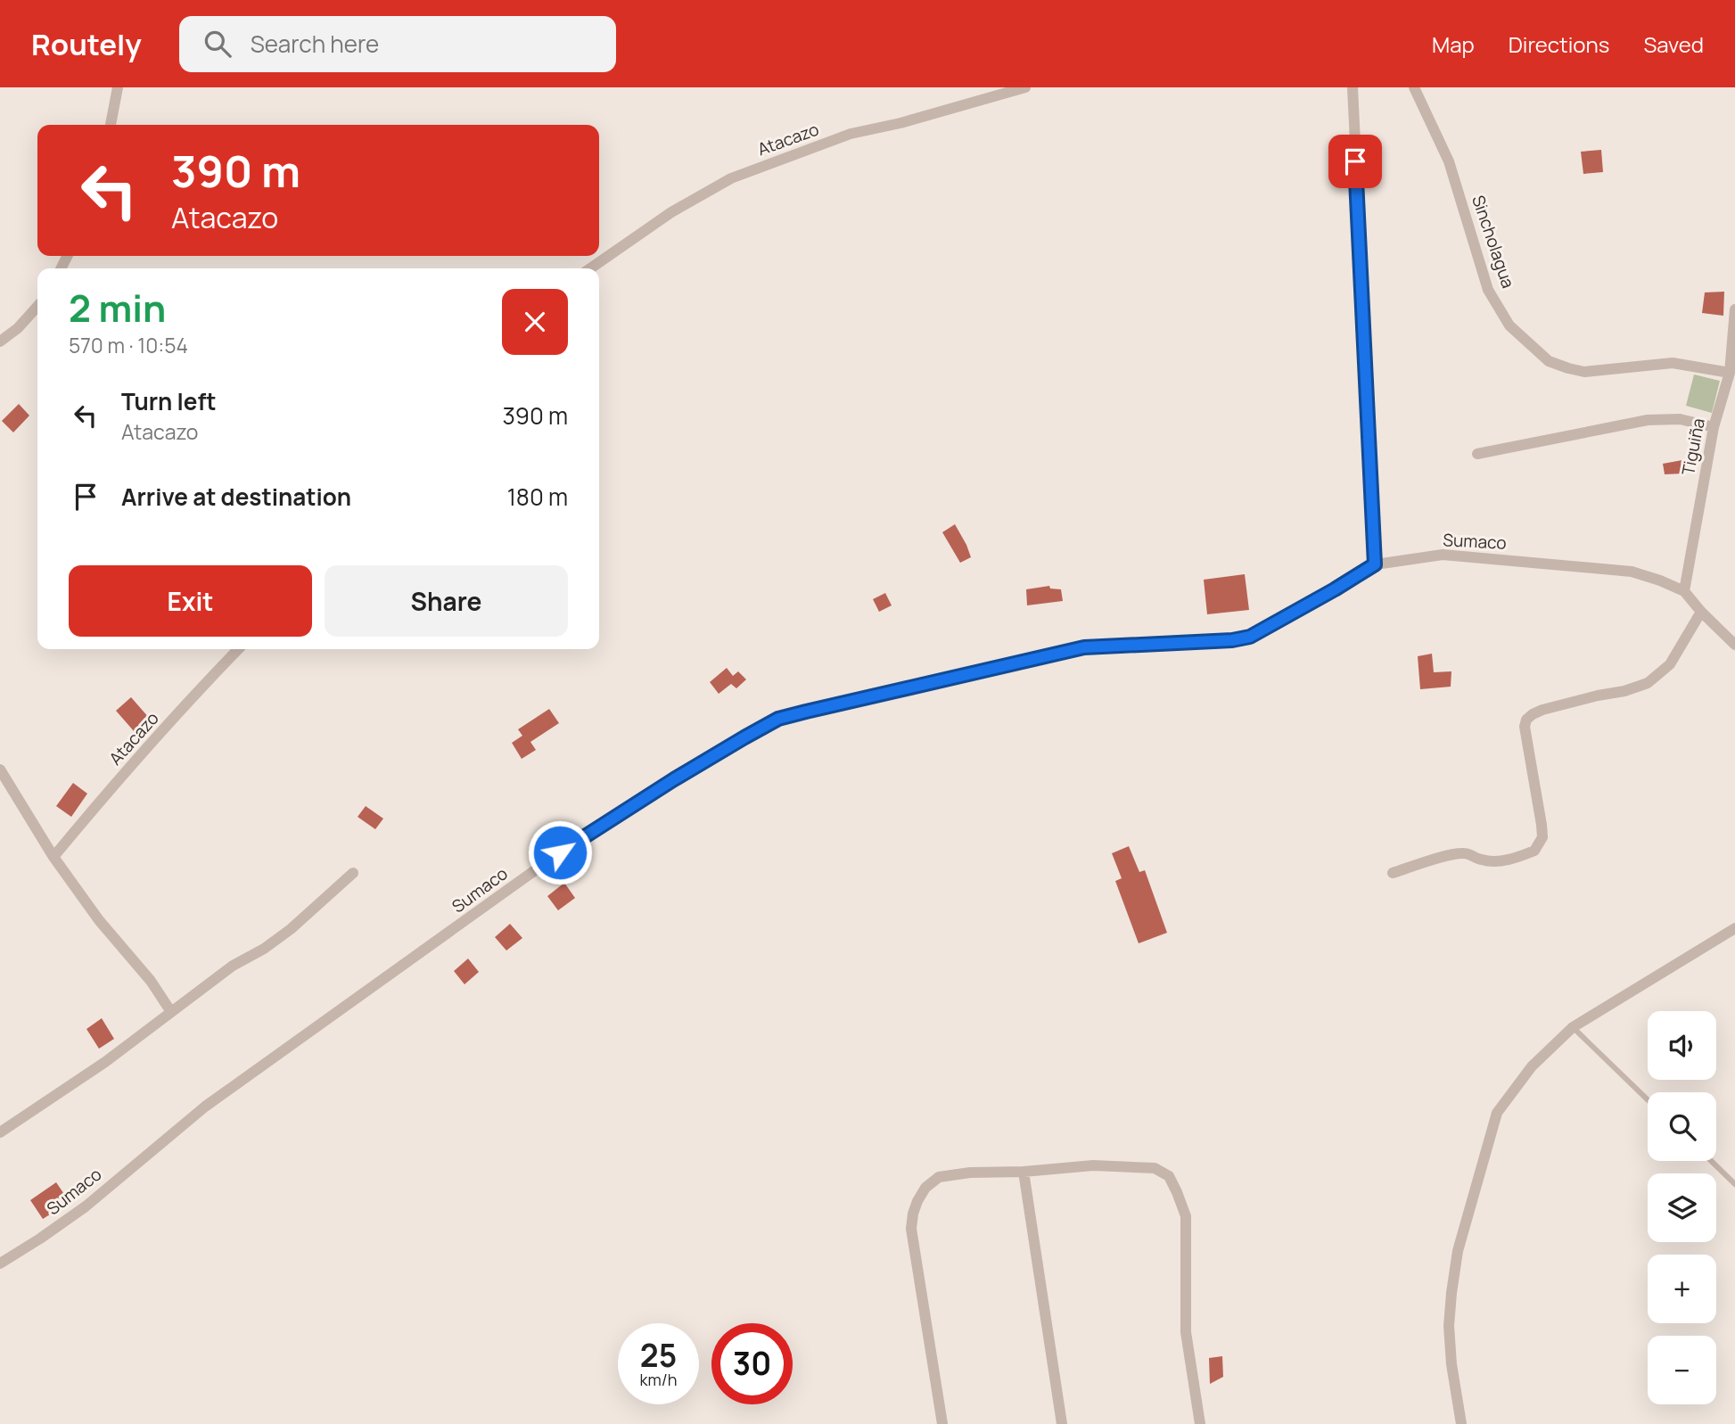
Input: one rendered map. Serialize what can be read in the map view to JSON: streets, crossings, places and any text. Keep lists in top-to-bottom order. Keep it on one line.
{"streets":{"street":["Atacazo","Sincholagua","Tiguiña","Sumaco"]},"crossings":[["Sincholagua","Tiguiña"],["Tiguiña","Sumaco"]],"page":{"header":"Routely","search":"Search here","nav":["Map","Directions","Saved"],"turn":["390 m","Atacazo"],"heading":["2 min","570 m · 10:54"],"list":[{"name":"Turn left","note":"Atacazo","value":"390 m"},{"name":"Arrive at destination","value":"180 m"}],"buttons":["Exit","Share"],"map_buttons":["+","−"],"speed":"25 km/h","limit":"30"}}
